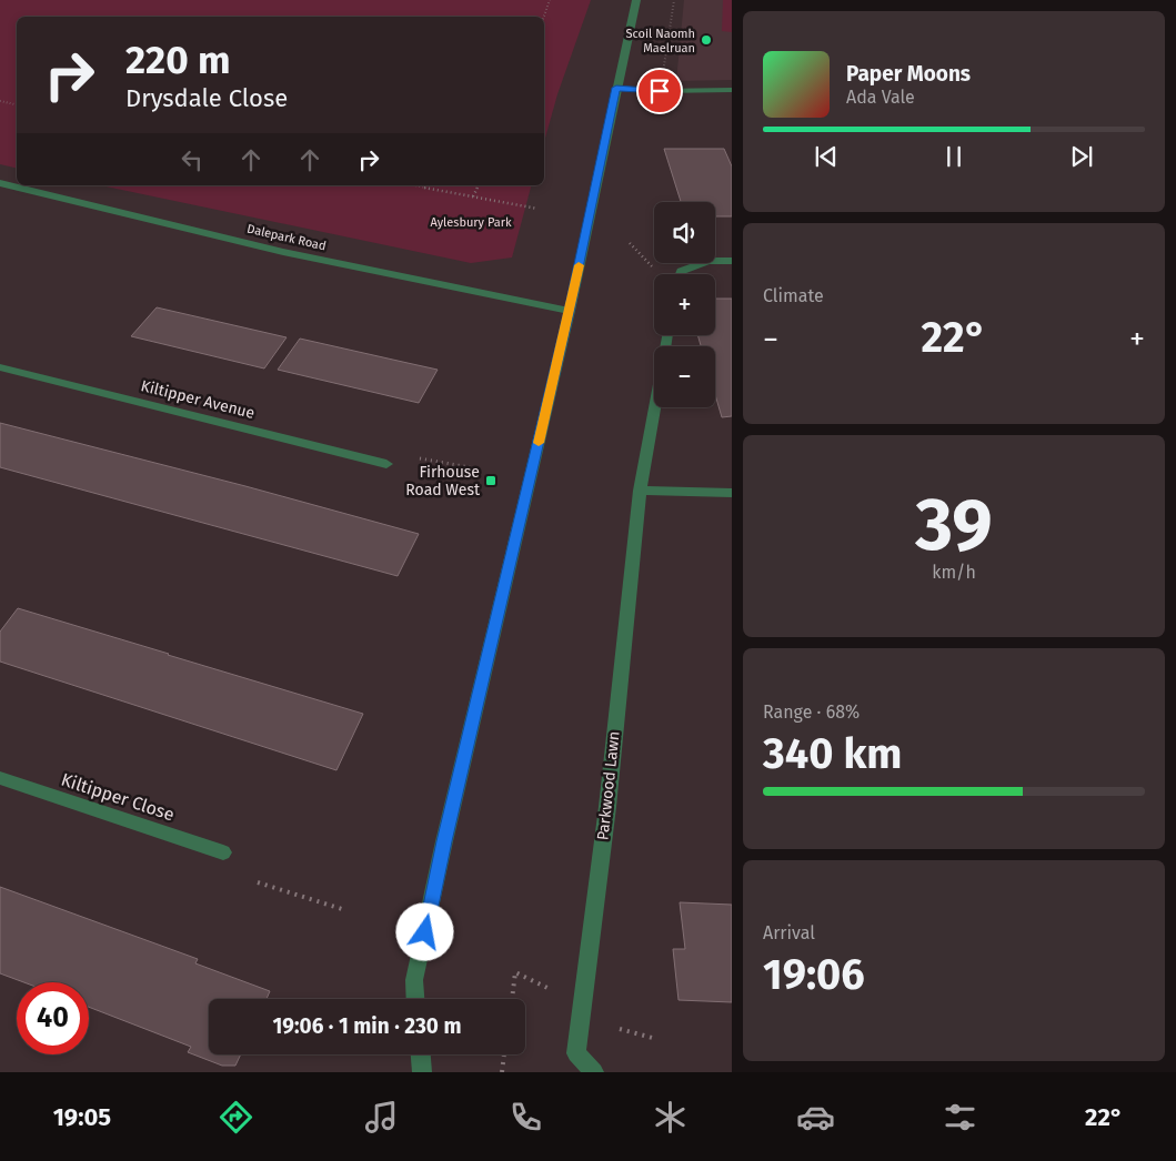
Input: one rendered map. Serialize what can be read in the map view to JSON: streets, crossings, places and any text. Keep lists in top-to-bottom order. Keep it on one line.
{"streets":{"street":["Dalepark Road","Kiltipper Avenue","Parkwood Lawn","Kiltipper Close"]},"parks":["Aylesbury Park"],"places":{"other":["Scoil Naomh Maelruan"],"transit":["Firhouse Road West"]},"page":{"turn":["220 m","Drysdale Close"],"song":["Paper Moons","Ada Vale"],"map_buttons":["+","−"],"tile":["Climate",["39","km/h"],["Range · 68%","340 km"],["Arrival","19:06"]],"heat":["−","22°","+"],"limit":"40","trip":"19:06 · 1 min · 230 m","tabs":["19:05","22°"]}}
